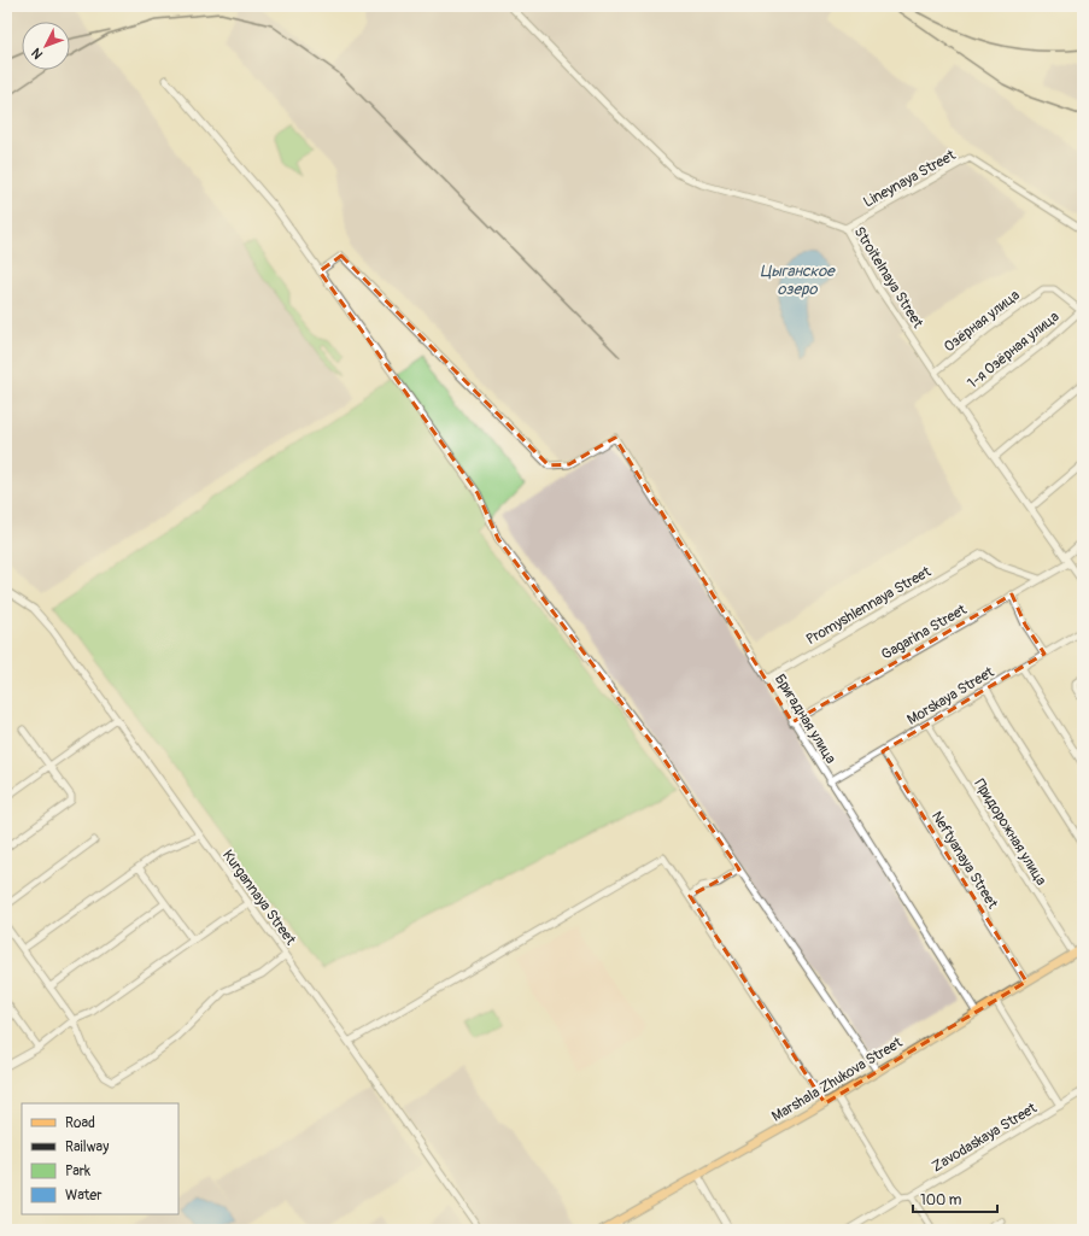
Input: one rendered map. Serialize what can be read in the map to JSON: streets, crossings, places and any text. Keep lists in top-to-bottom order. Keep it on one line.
{"streets":{"main road":["Marshala Zhukova Street"],"street":["Lineynaya Street","Stroitelnaya Street","Озёрная улица","1-я Озёрная улица","Promyshlennaya Street","Gagarina Street","Morskaya Street","Бригадная улица","Придорожная улица","Neftyanaya Street","Kurgannaya Street","Zavodaskaya Street"]},"crossings":[["Lineynaya Street","Stroitelnaya Street"],["Stroitelnaya Street","Озёрная улица"],["Stroitelnaya Street","1-я Озёрная улица"],["Stroitelnaya Street","Gagarina Street"],["Озёрная улица","1-я Озёрная улица"],["Promyshlennaya Street","Gagarina Street"],["Promyshlennaya Street","Бригадная улица"],["Gagarina Street","Бригадная улица"],["Morskaya Street","Бригадная улица"],["Morskaya Street","Придорожная улица"],["Morskaya Street","Neftyanaya Street"],["Бригадная улица","Marshala Zhukova Street"],["Придорожная улица","Marshala Zhukova Street"],["Neftyanaya Street","Marshala Zhukova Street"]],"water":["Цыганское озеро"],"legend":["Road","Railway","Park","Water"],"scale_bar":"100 m","north":"bottom left"}
